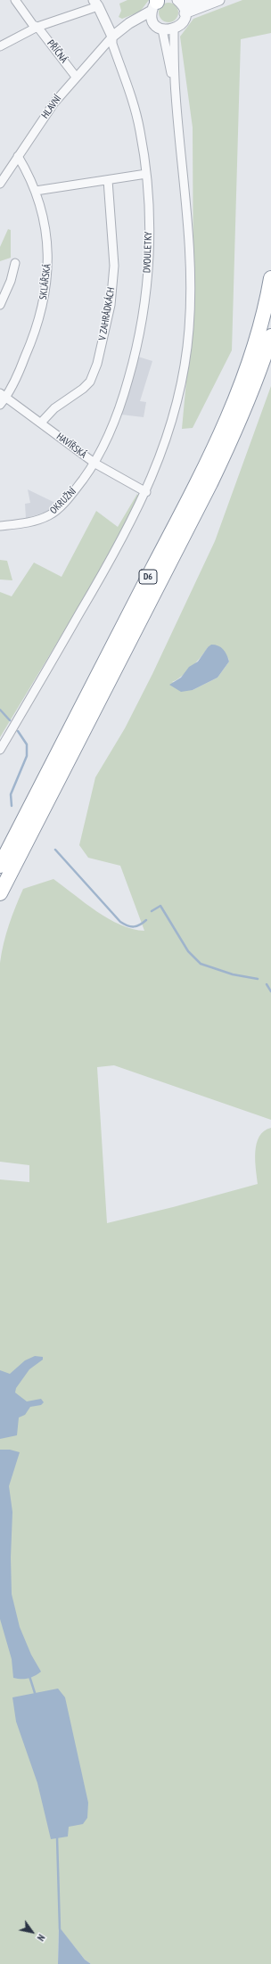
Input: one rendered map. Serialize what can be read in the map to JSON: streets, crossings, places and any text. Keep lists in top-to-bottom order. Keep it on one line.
{"streets":{"highway":["D6"],"street":["PŘÍČNÁ","HLAVNÍ","DVOULETKY","SKLÁŘSKÁ","V ZAHRÁDKÁCH","HAVÍŘSKÁ","OKRUŽNÍ"]},"crossings":[["PŘÍČNÁ","HLAVNÍ"],["HLAVNÍ","DVOULETKY"],["HLAVNÍ","SKLÁŘSKÁ"],["DVOULETKY","HAVÍŘSKÁ"],["DVOULETKY","OKRUŽNÍ"],["SKLÁŘSKÁ","HAVÍŘSKÁ"],["V ZAHRÁDKÁCH","HAVÍŘSKÁ"],["HAVÍŘSKÁ","OKRUŽNÍ"]],"north":"bottom right"}
